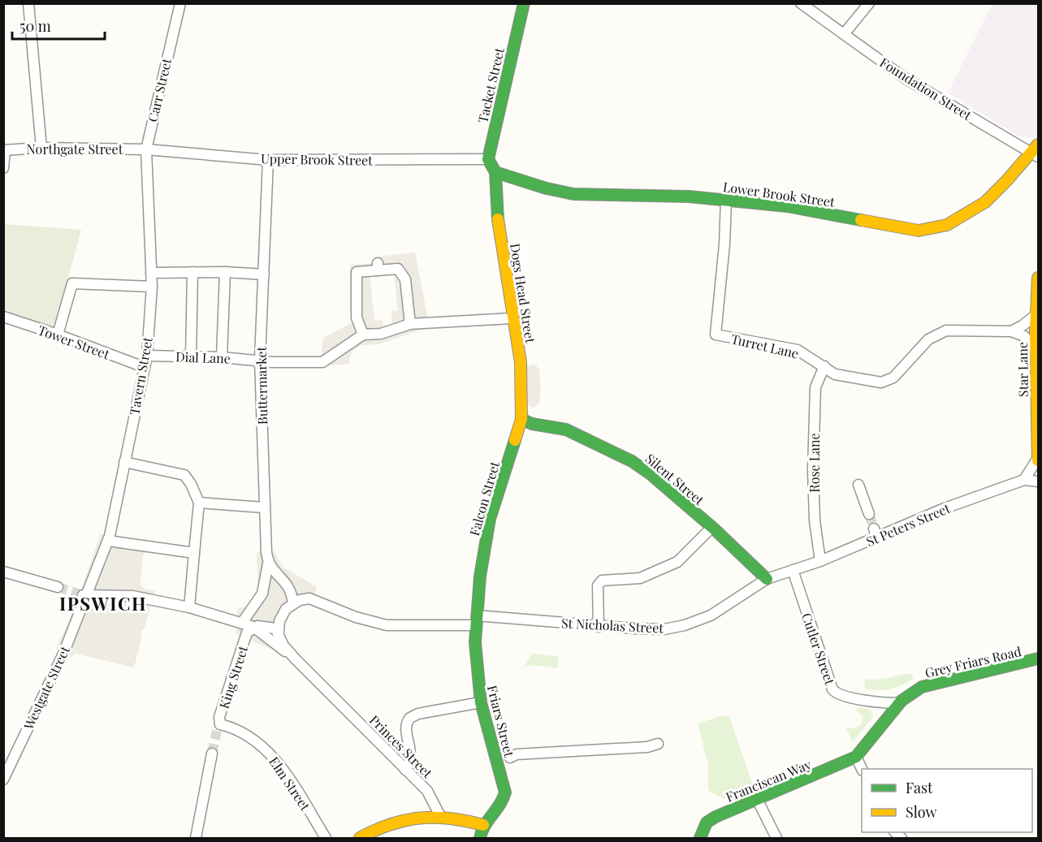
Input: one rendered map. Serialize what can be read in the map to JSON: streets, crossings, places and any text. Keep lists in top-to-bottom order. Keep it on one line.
{"streets":{"street":["Tacket Street","Foundation Street","Carr Street","Northgate Street","Upper Brook Street","Lower Brook Street","Dogs Head Street","Tower Street","Turret Lane","Dial Lane","Star Lane","Tavern Street","Buttermarket","Rose Lane","Silent Street","Falcon Street","St Peters Street","St Nicholas Street","Cutler Street","Grey Friars Road","King Street","Westgate Street","Friars Street","Princes Street","Franciscan Way","Elm Street"]},"crossings":[["Tacket Street","Upper Brook Street"],["Foundation Street","Lower Brook Street"],["Carr Street","Northgate Street"],["Carr Street","Upper Brook Street"],["Carr Street","Tavern Street"],["Northgate Street","Upper Brook Street"],["Northgate Street","Tavern Street"],["Upper Brook Street","Tavern Street"],["Upper Brook Street","Buttermarket"],["Lower Brook Street","Dogs Head Street"],["Lower Brook Street","Turret Lane"],["Dogs Head Street","Silent Street"],["Dogs Head Street","Falcon Street"],["Tower Street","Tavern Street"],["Turret Lane","Rose Lane"],["Dial Lane","Tavern Street"],["Dial Lane","Buttermarket"],["Tavern Street","Westgate Street"],["Tavern Street","Princes Street"],["Buttermarket","Princes Street"],["Rose Lane","St Peters Street"],["Silent Street","Falcon Street"],["Silent Street","St Nicholas Street"],["Falcon Street","St Nicholas Street"],["Falcon Street","Friars Street"],["St Peters Street","St Nicholas Street"],["St Peters Street","Cutler Street"],["St Nicholas Street","Cutler Street"],["St Nicholas Street","Friars Street"],["Cutler Street","Grey Friars Road"],["Grey Friars Road","Franciscan Way"],["King Street","Princes Street"],["King Street","Elm Street"],["Westgate Street","Princes Street"]],"districts":["IPSWICH"],"legend":["Fast","Slow"],"scale_bar":"50 m"}
